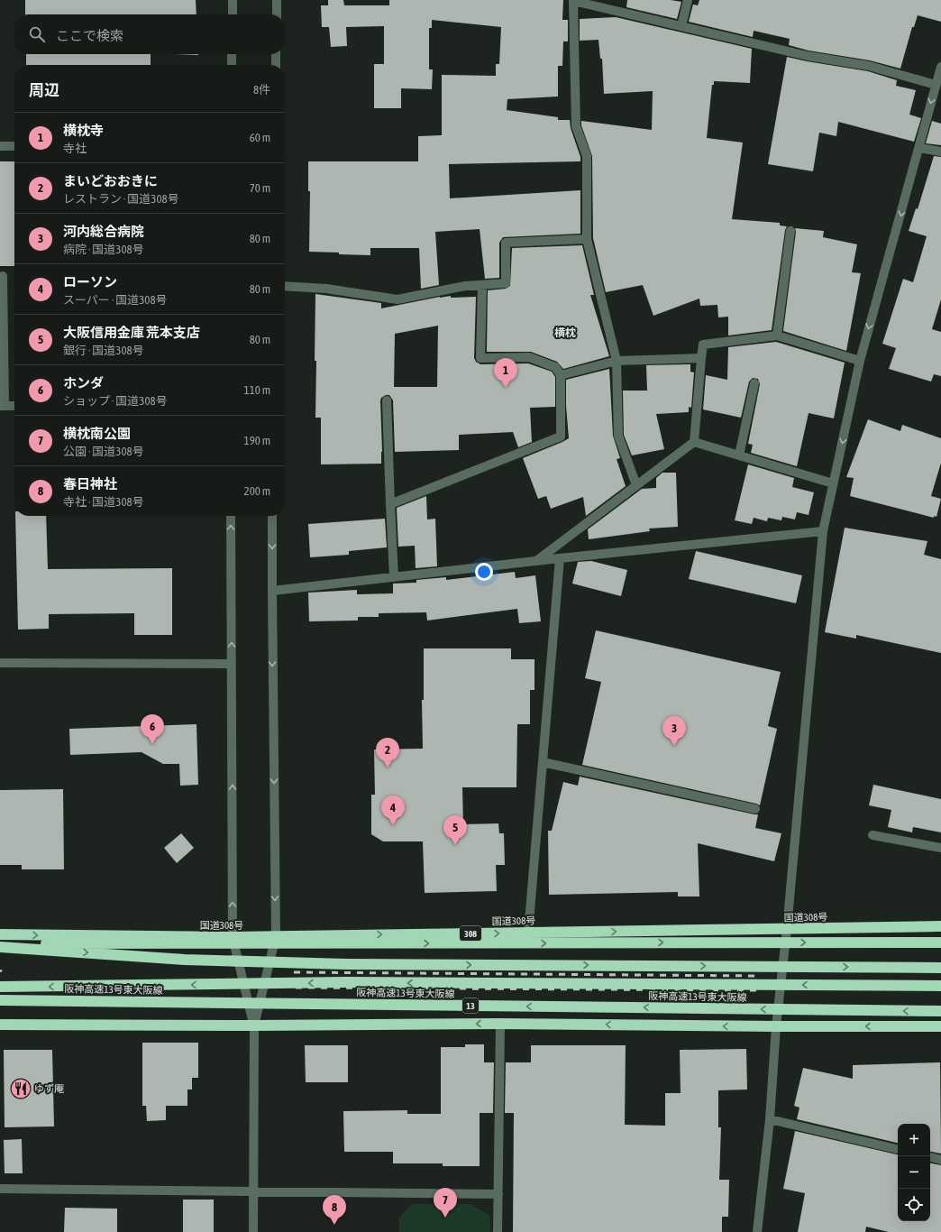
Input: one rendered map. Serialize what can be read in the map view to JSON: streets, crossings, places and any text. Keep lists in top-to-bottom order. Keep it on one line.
{"streets":{"highway":["国道308号","308","阪神高速13号東大阪線","13"]},"districts":["横枕"],"places":{"restaurant":["ゆず庵"]},"page":{"search":"ここで検索","heading":["周辺","8件"],"list":[{"mark":"1","name":"横枕寺","note":"寺社","value":"60 m"},{"mark":"2","name":"まいどおおきに","note":"レストラン · 国道308号","value":"70 m"},{"mark":"3","name":"河内総合病院","note":"病院 · 国道308号","value":"80 m"},{"mark":"4","name":"ローソン","note":"スーパー · 国道308号","value":"80 m"},{"mark":"5","name":"大阪信用金庫 荒本支店","note":"銀行 · 国道308号","value":"80 m"},{"mark":"6","name":"ホンダ","note":"ショップ · 国道308号","value":"110 m"},{"mark":"7","name":"横枕南公園","note":"公園 · 国道308号","value":"190 m"},{"mark":"8","name":"春日神社","note":"寺社 · 国道308号","value":"200 m"}],"pins":["1","6","3","2","4","5","7","8"],"map_buttons":["+","−"]}}
